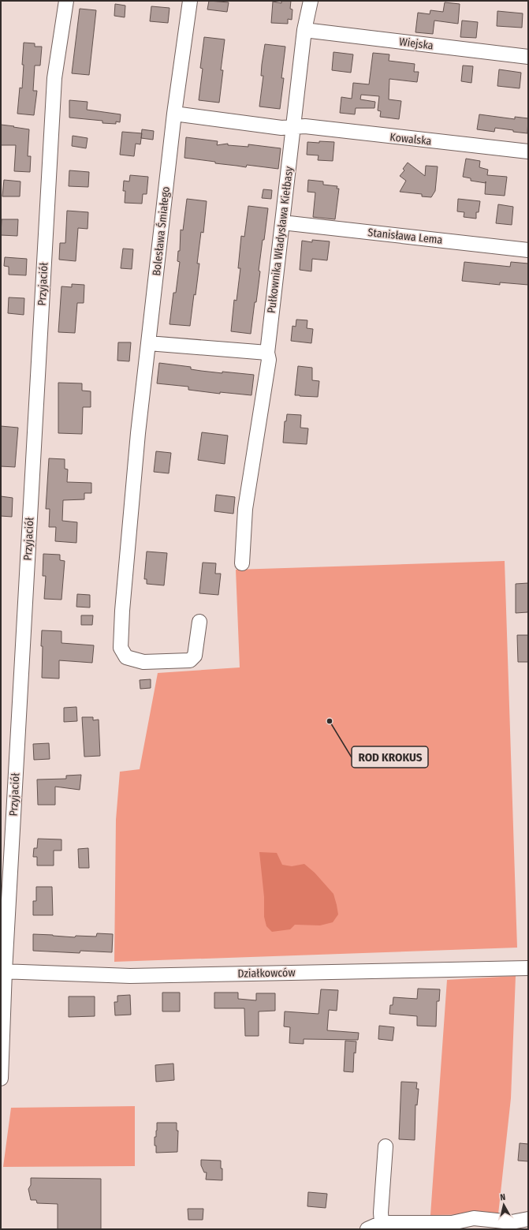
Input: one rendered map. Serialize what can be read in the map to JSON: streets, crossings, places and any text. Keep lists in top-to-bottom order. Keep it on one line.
{"streets":{"street":["Wiejska","Kowalska","Bolesława Śmiałego","Stanisława Lema","Pułkownika Władysława Kiełbasy","Przyjaciół","Działkowców"]},"crossings":[["Wiejska","Pułkownika Władysława Kiełbasy"],["Kowalska","Pułkownika Władysława Kiełbasy"],["Stanisława Lema","Pułkownika Władysława Kiełbasy"],["Przyjaciół","Działkowców"]],"places":["ROD KROKUS"],"north":"top"}
